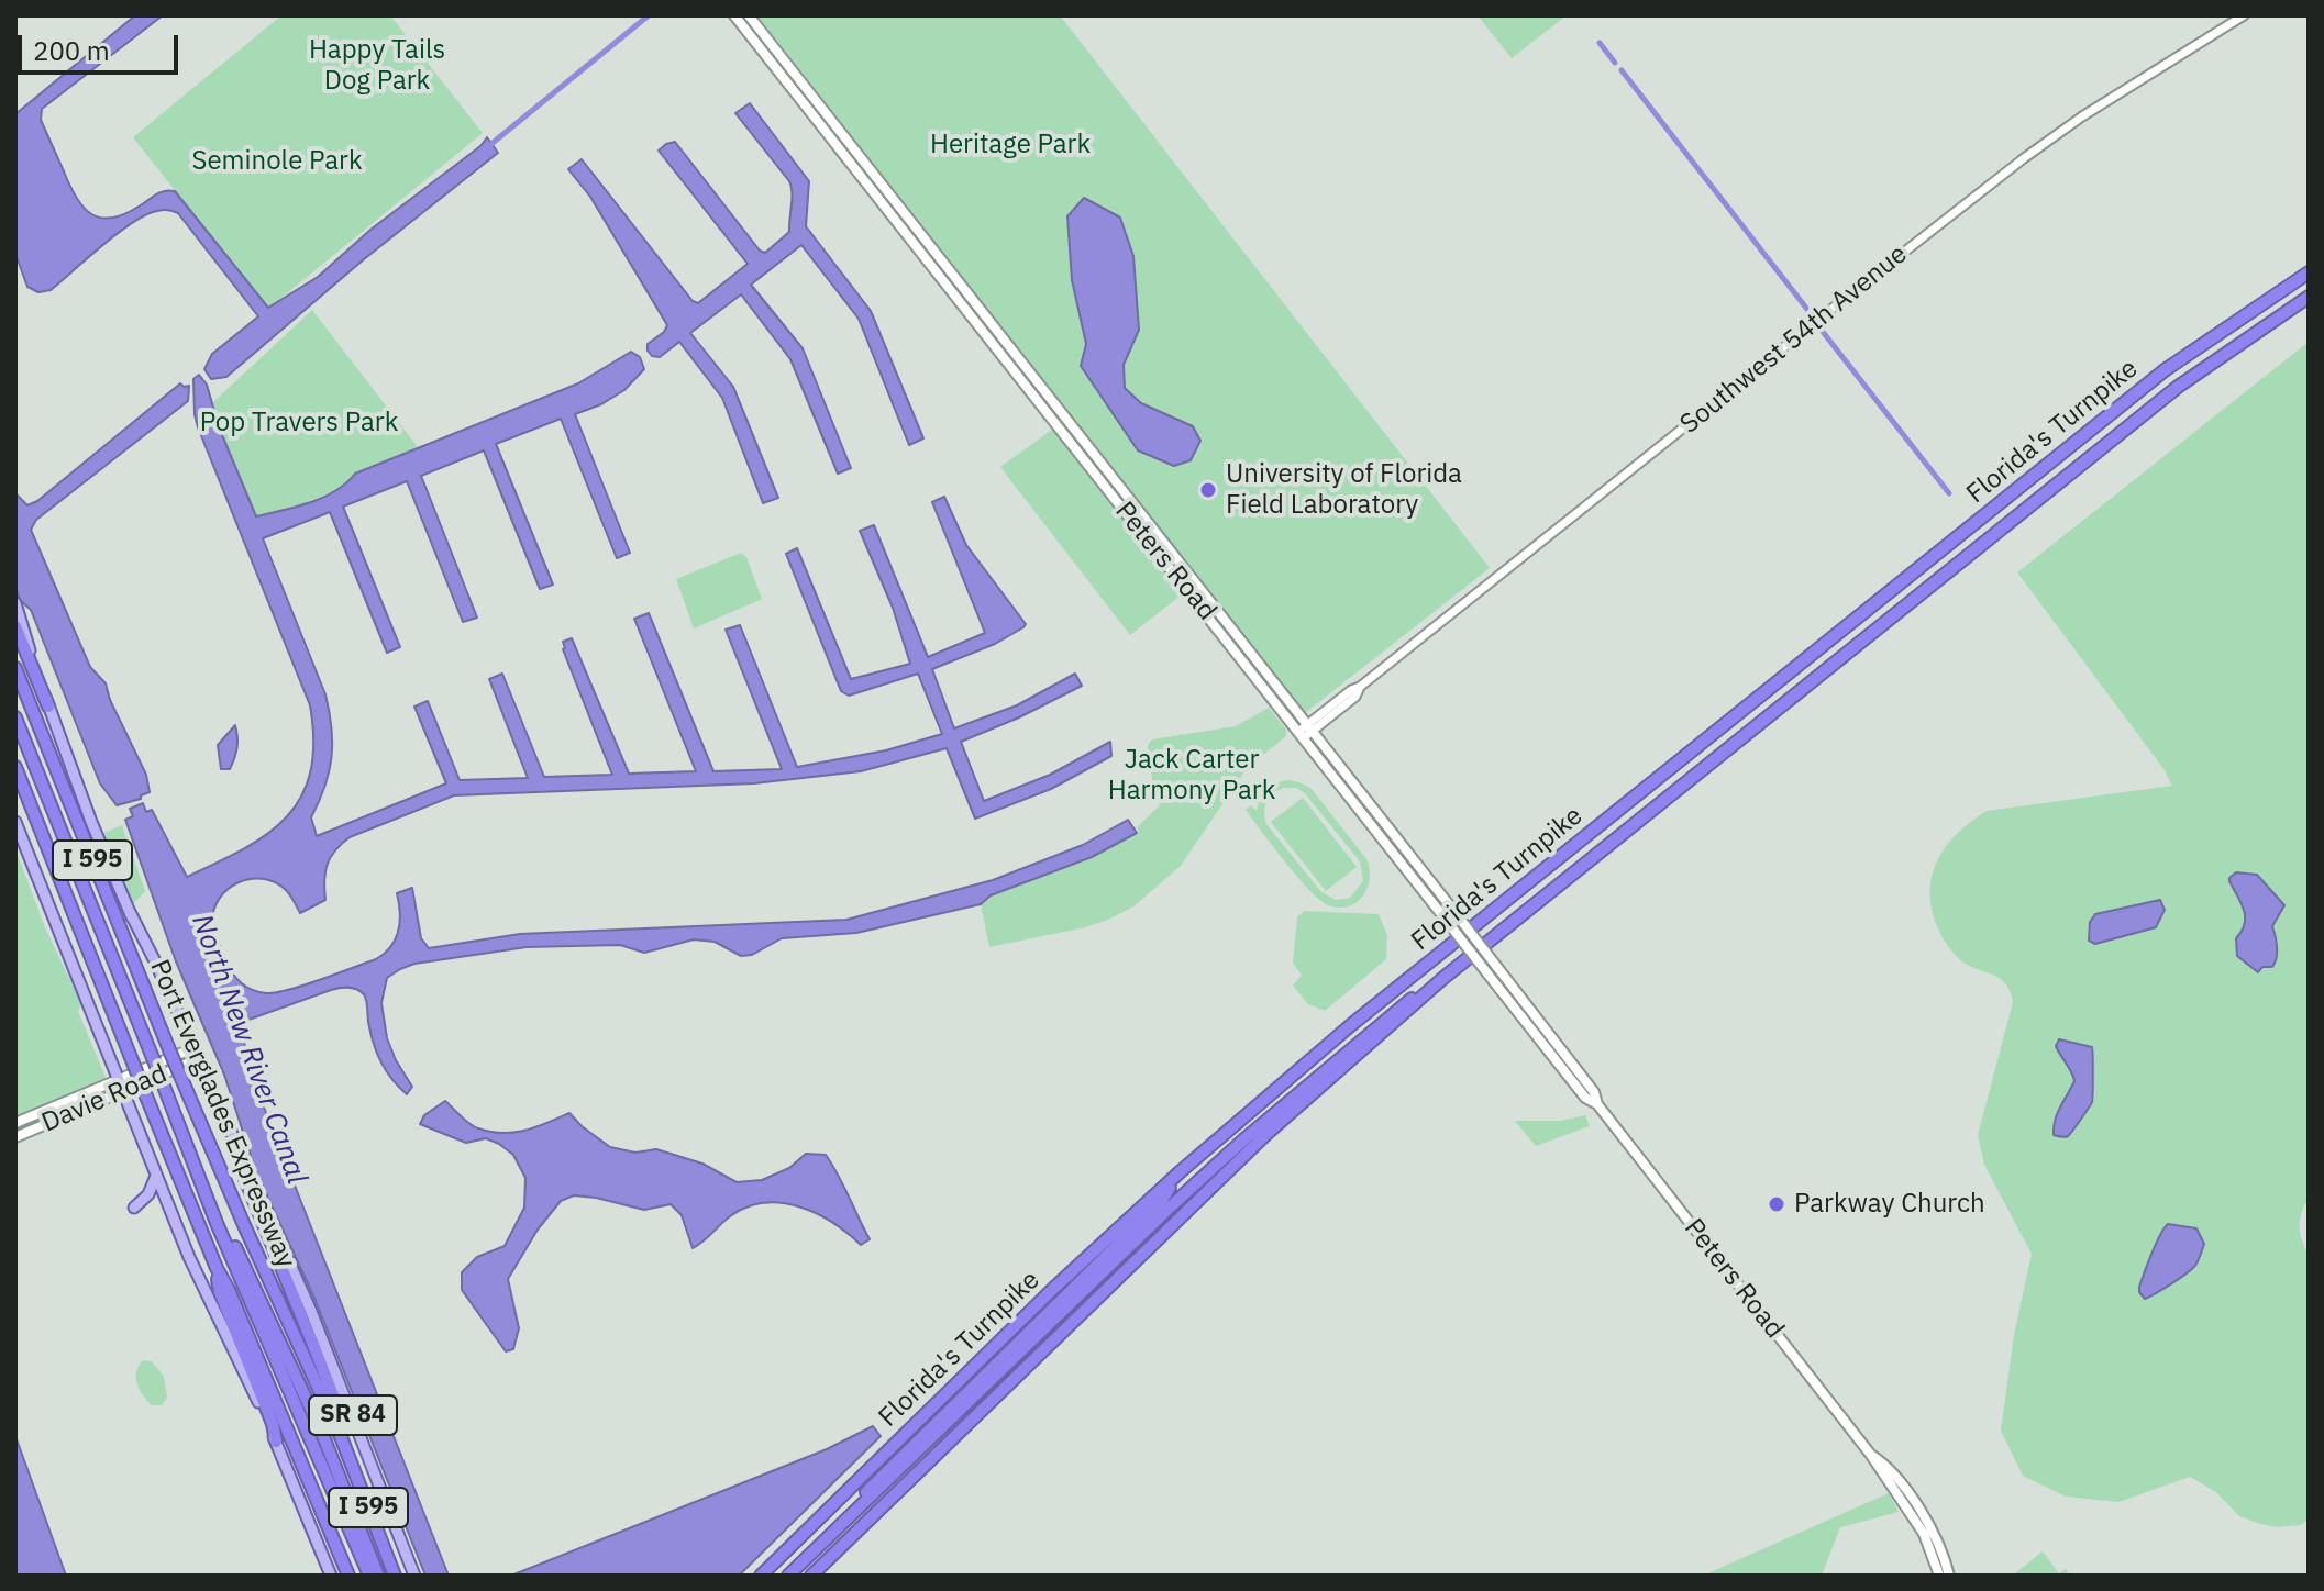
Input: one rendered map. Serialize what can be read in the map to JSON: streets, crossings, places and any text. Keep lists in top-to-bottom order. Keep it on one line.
{"streets":{"highway":["Florida's Turnpike","I 595","Port Everglades Expressway"],"main road":["Peters Road","Davie Road","SR 84"],"street":["Southwest 54th Avenue"]},"crossings":[["Southwest 54th Avenue","Peters Road"],["Davie Road","SR 84"]],"water":["North New River Canal"],"parks":["Happy Tails Dog Park","Heritage Park","Seminole Park","Pop Travers Park","Jack Carter Harmony Park"],"places":["University of Florida Field Laboratory","Parkway Church"],"scale_bar":"200 m"}
